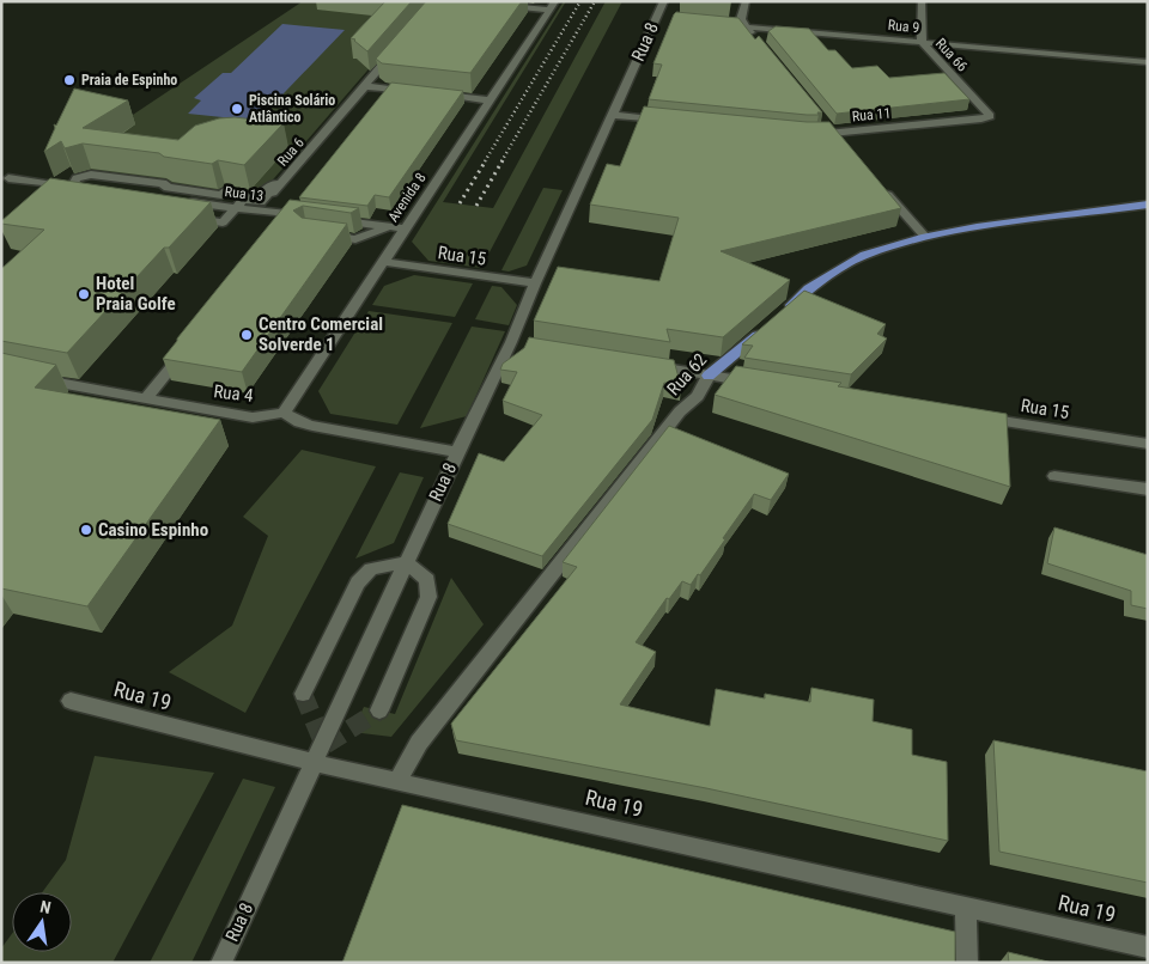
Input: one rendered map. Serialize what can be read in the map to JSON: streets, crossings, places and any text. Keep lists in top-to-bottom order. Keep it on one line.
{"streets":{"main road":["Rua 62"],"street":["Rua 9","Rua 8","Rua 66","Rua 11","Rua 6","Rua 13","Avenida 8","Rua 15","Rua 4","Rua 19"]},"crossings":[["Rua 9","Rua 66"],["Rua 8","Rua 15"],["Rua 8","Rua 19"],["Rua 66","Rua 11"],["Rua 6","Rua 13"],["Avenida 8","Rua 15"],["Avenida 8","Rua 4"],["Rua 62","Rua 19"]],"places":["Praia de Espinho","Piscina Solário Atlântico","Hotel Praia Golfe","Centro Comercial Solverde 1","Casino Espinho"],"north":"top"}
